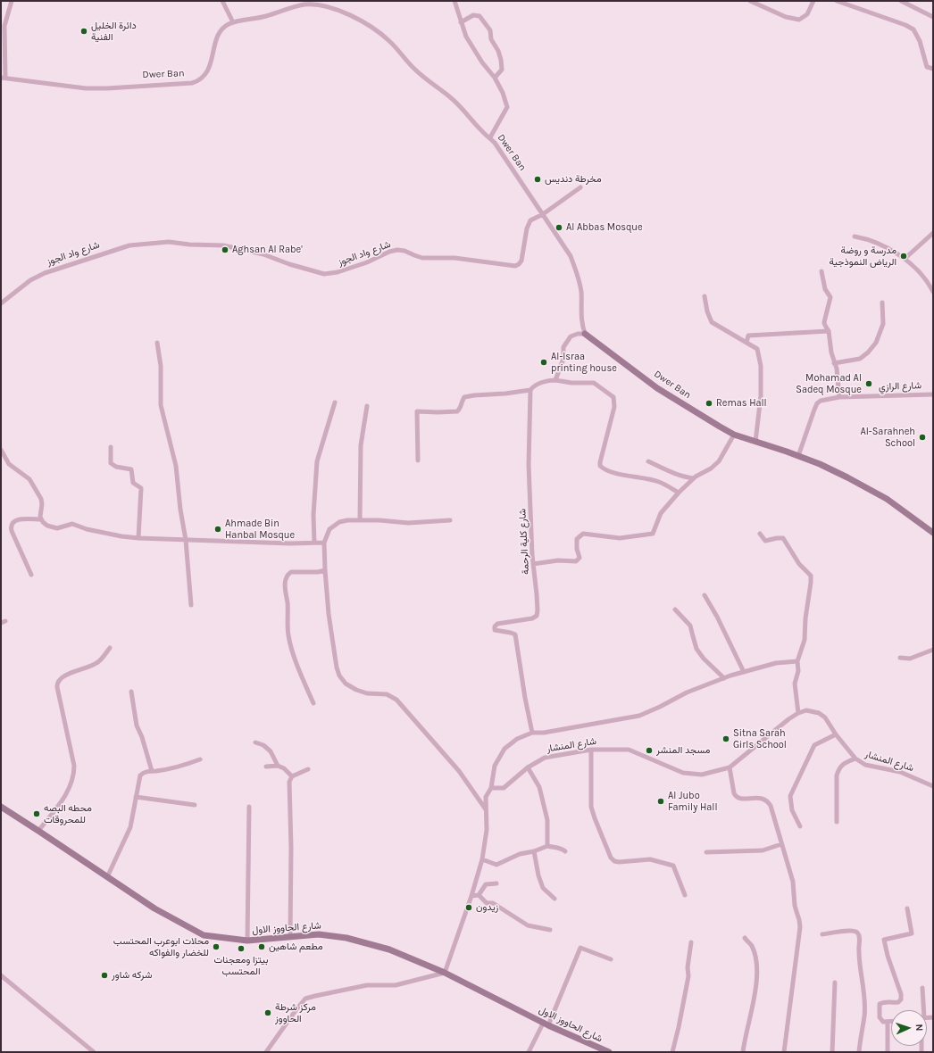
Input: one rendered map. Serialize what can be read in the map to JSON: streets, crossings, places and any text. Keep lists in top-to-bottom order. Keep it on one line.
{"streets":{"main road":["Dwer Ban","شارع الحاووز الاول"],"street":["شارع واد الجوز","شارع الرازي","شارع كلية الرحمة","شارع المنشار"]},"crossings":[["Dwer Ban","شارع واد الجوز"],["Dwer Ban","شارع الرازي"],["شارع كلية الرحمة","شارع المنشار"],["شارع المنشار","شارع الحاووز الاول"]],"places":["دائرة الخليل الفنية","مخرطة دنديس","Al Abbas Mosque","Aghsan Al Rabe'","مدرسة و روضة الرياض النموذجية","Al-Israa printing house","Mohamad Al Sadeq Mosque","Remas Hall","Al-Sarahneh School","Ahmade Bin Hanbal Mosque","Sitna Sarah Girls School","مسجد المنشر","Al Jubo Family Hall","محطه البصه للمحروقات","زيدون","محلات ابوعرب المحتسب للخضار والفواكه","مطعم شاهين","بيتزا ومعجنات المحتسب","شركه شاور","مركز شرطة الحاووز"],"north":"right"}
